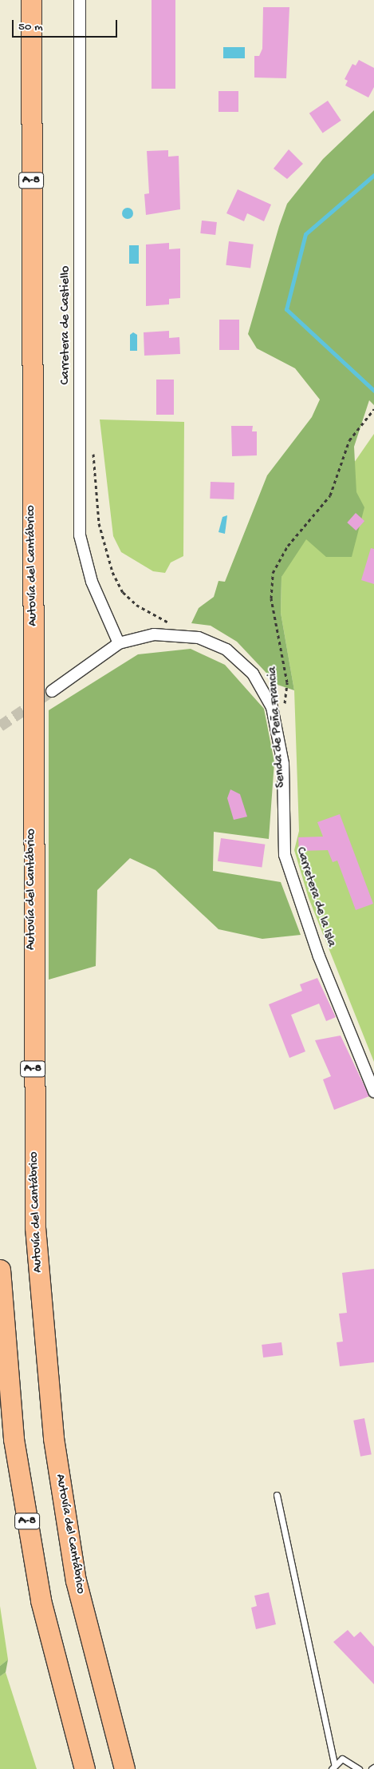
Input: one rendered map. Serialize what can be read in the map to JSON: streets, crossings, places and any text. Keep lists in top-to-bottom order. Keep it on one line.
{"streets":{"highway":["A-8","Autovía del Cantábrico"],"street":["Carretera de Castiello","Carretera de la Isla"],"path":["Senda de Peña Francia"]},"crossings":[["Carretera de Castiello","Carretera de la Isla"]],"scale_bar":"50 m"}
